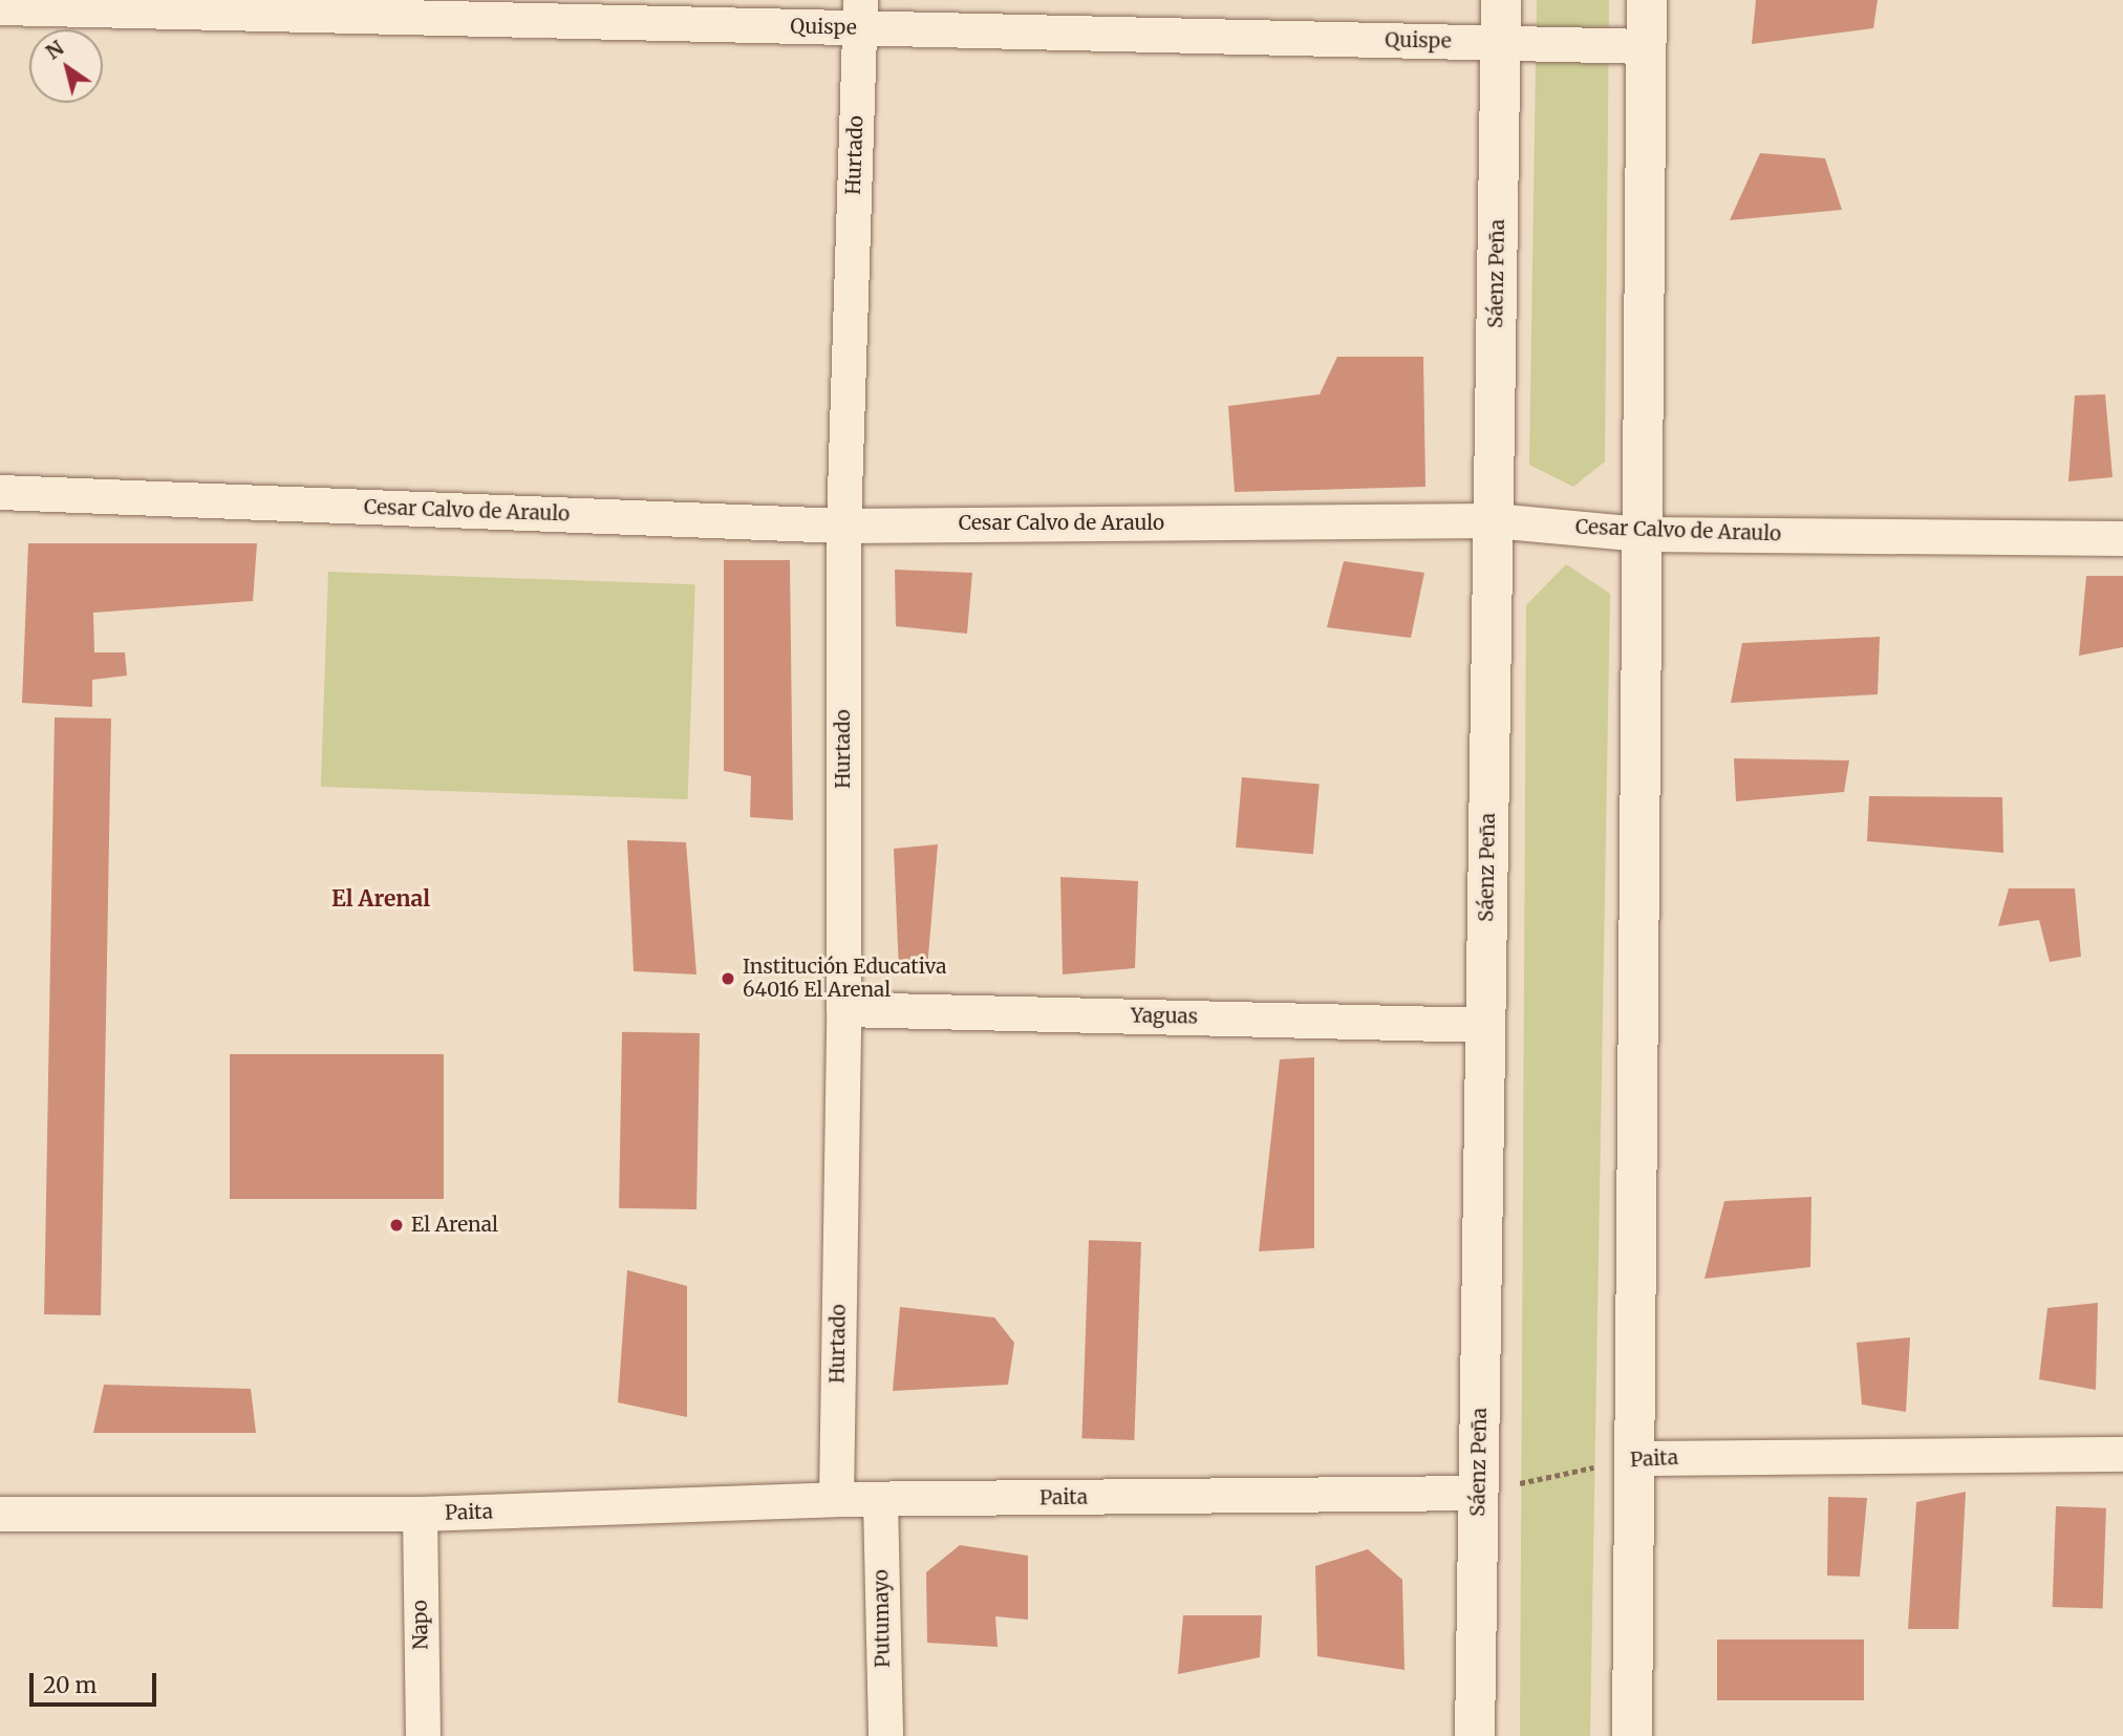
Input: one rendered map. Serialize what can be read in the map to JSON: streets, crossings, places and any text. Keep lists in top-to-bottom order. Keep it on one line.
{"streets":{"main road":["Sáenz Peña"],"street":["Quispe","Hurtado","Cesar Calvo de Araulo","Yaguas","Paita","Putumayo","Napo"]},"crossings":[["Quispe","Hurtado"],["Quispe","Sáenz Peña"],["Hurtado","Cesar Calvo de Araulo"],["Hurtado","Yaguas"],["Hurtado","Paita"],["Sáenz Peña","Cesar Calvo de Araulo"],["Sáenz Peña","Yaguas"],["Sáenz Peña","Paita"],["Paita","Putumayo"],["Paita","Napo"]],"districts":["El Arenal"],"places":["Institución Educativa 64016 El Arenal","El Arenal"],"scale_bar":"20 m","north":"top left"}
